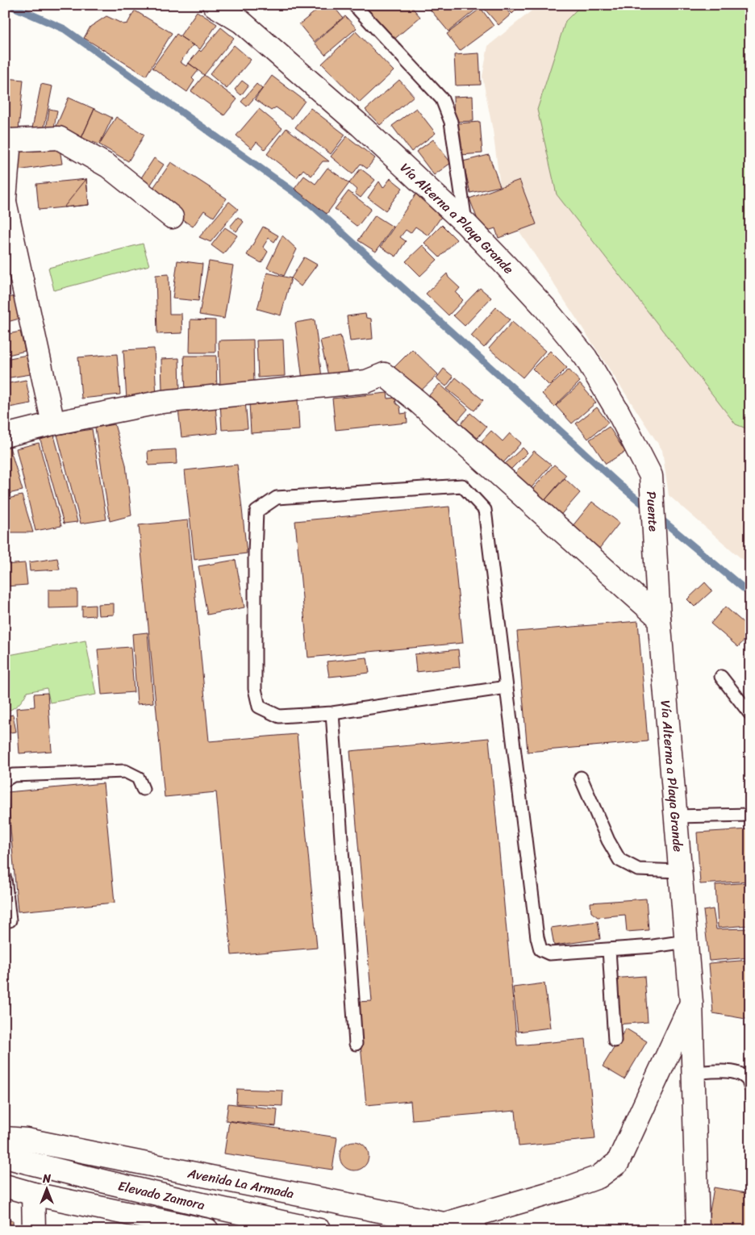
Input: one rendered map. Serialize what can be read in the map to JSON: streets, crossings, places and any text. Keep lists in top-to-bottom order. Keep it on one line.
{"streets":{"street":["Vía Alterna a Playa Grande","Puente","Avenida La Armada","Elevado Zamora"]},"crossings":[["Vía Alterna a Playa Grande","Puente"]],"north":"top"}
